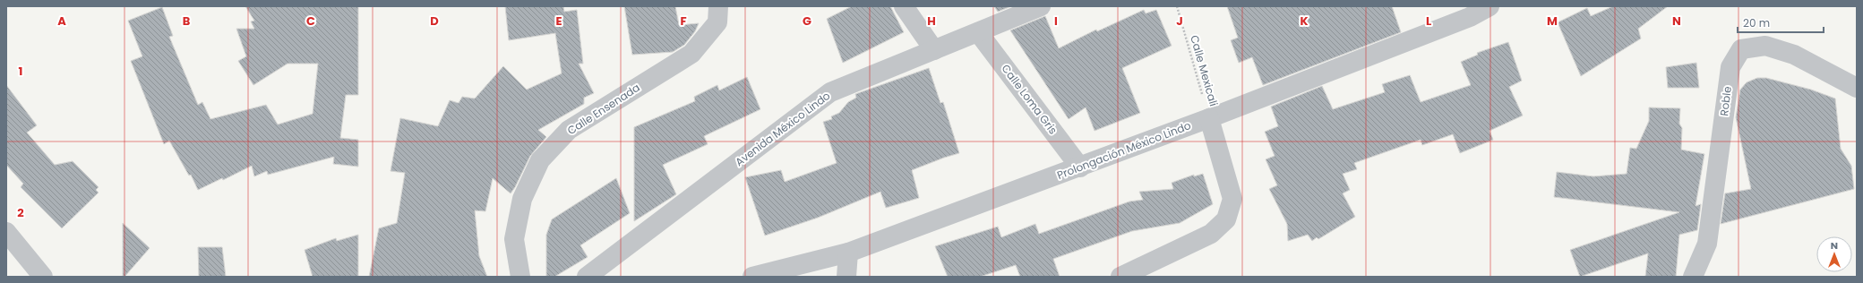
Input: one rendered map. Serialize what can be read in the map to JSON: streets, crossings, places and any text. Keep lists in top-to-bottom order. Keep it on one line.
{"streets":{"street":["Calle Loma Gris","Roble","Calle Ensenada","Avenida México Lindo","Prolongación México Lindo"],"path":["Calle Mexicali"]},"crossings":[["Calle Mexicali","Prolongación México Lindo"],["Calle Loma Gris","Avenida México Lindo"],["Calle Loma Gris","Prolongación México Lindo"]],"scale_bar":"20 m","north":"top","grid":{"columns":["A","B","C","D","E","F","G","H","I","J","K","L","M","N"],"rows":["1","2"]}}
